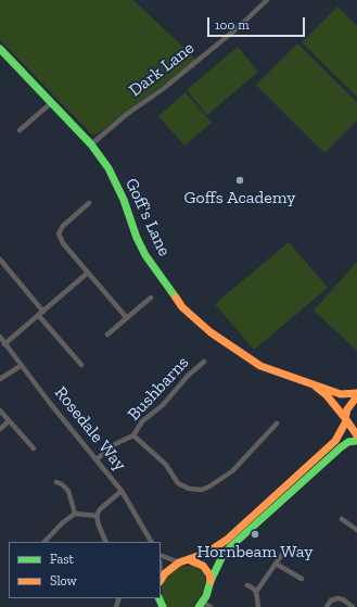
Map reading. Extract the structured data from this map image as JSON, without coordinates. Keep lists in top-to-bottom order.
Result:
{
  "streets": {
    "main road": ["Goff's Lane"],
    "street": ["Dark Lane", "Bushbarns", "Rosedale Way"]
  },
  "crossings": [
    ["Dark Lane", "Goff's Lane"],
    ["Bushbarns", "Rosedale Way"]
  ],
  "places": ["Goffs Academy", "Hornbeam Way"],
  "legend": ["Fast", "Slow"],
  "scale_bar": "100 m"
}
